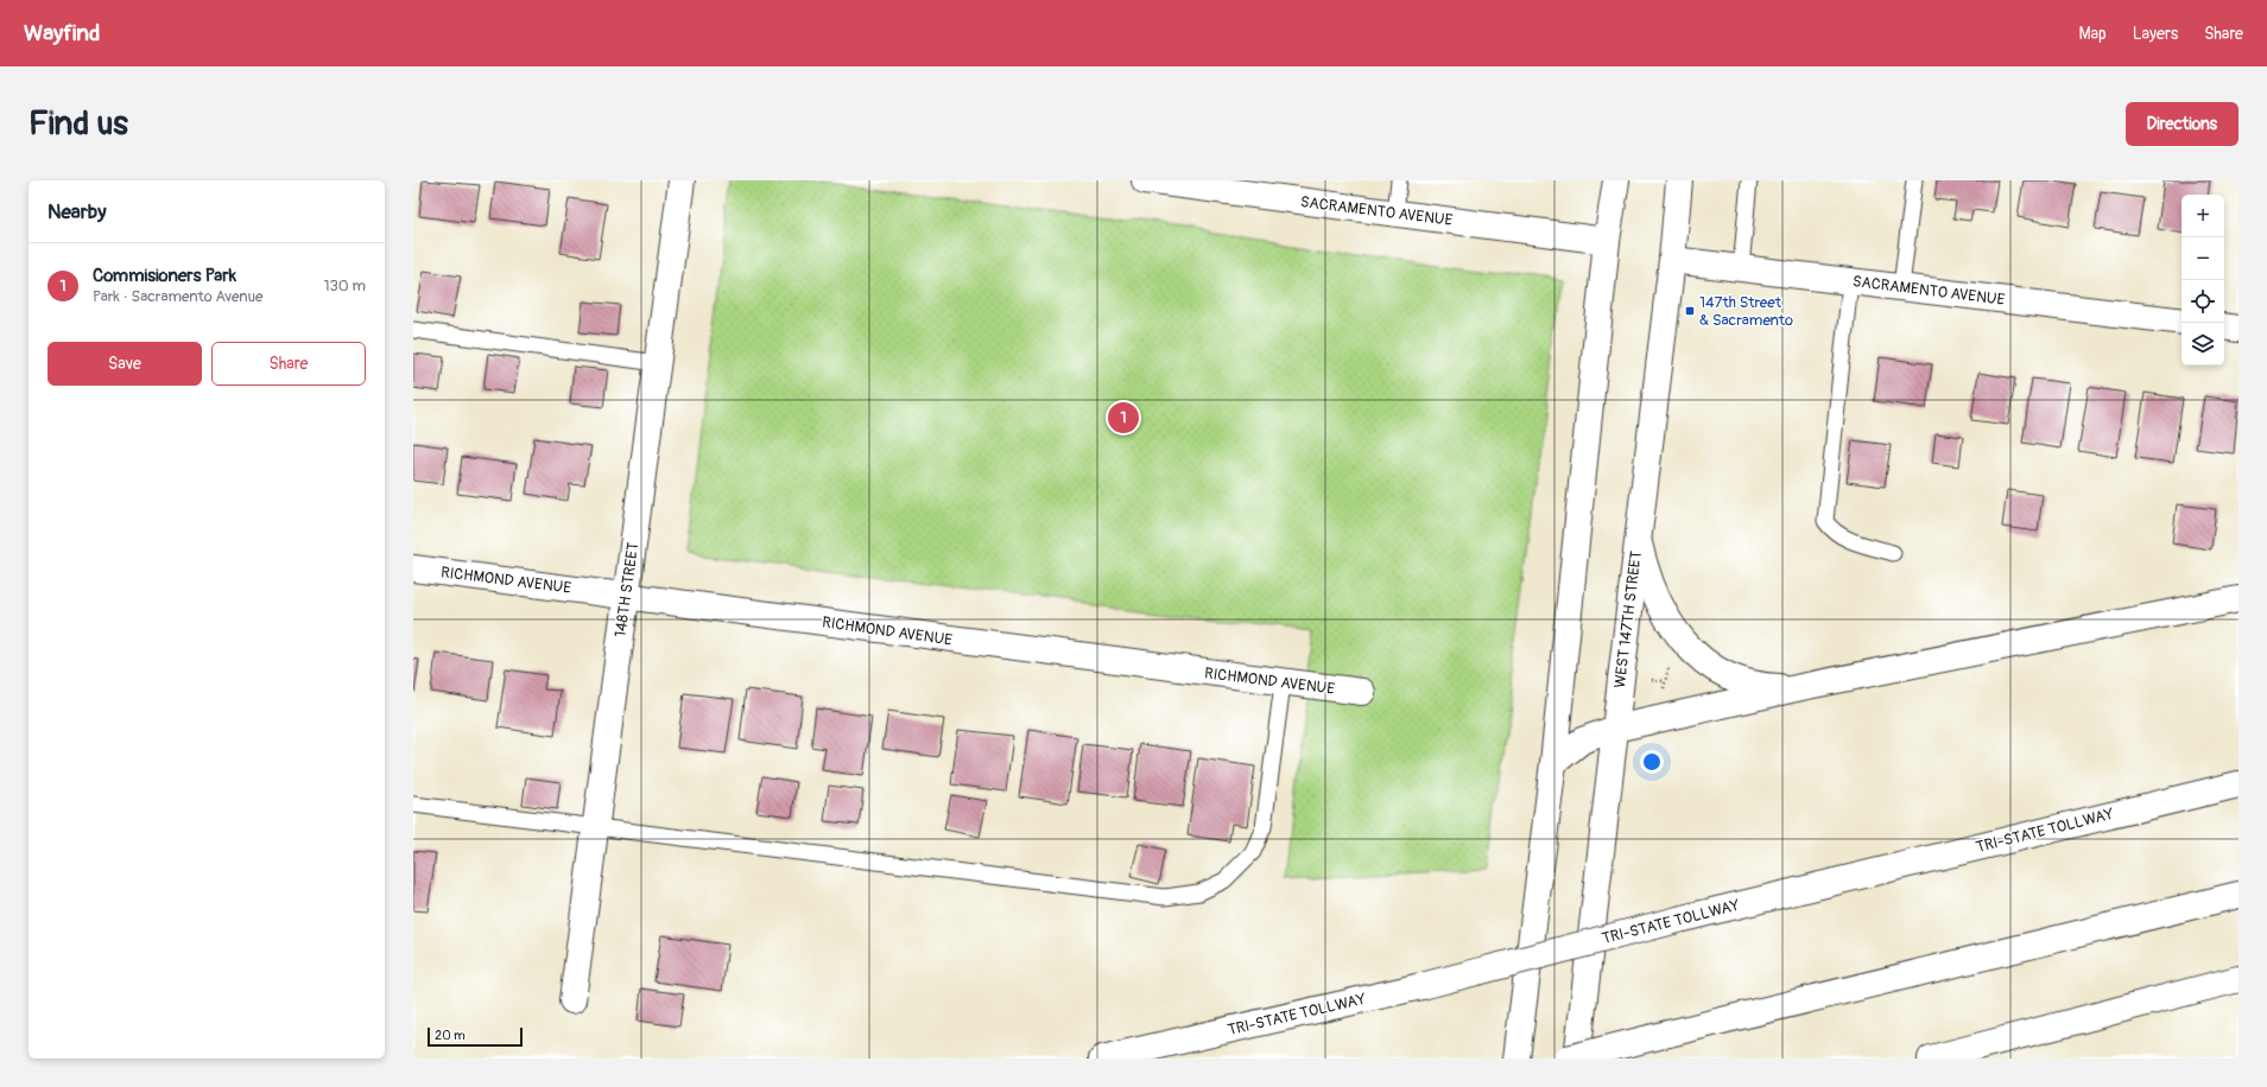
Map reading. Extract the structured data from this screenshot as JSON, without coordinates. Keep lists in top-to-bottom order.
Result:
{
  "streets": {
    "main road": [
      "SACRAMENTO AVENUE",
      "RICHMOND AVENUE",
      "148TH STREET",
      "WEST 147TH STREET",
      "TRI-STATE TOLLWAY"
    ]
  },
  "crossings": [
    ["SACRAMENTO AVENUE", "WEST 147TH STREET"],
    ["RICHMOND AVENUE", "148TH STREET"]
  ],
  "places": {
    "transit": ["147th Street & Sacramento"]
  },
  "scale_bar": "20 m",
  "page": {
    "header": "Wayfind",
    "nav": ["Map", "Layers", "Share"],
    "buttons": [
      "Directions",
      ["Save", "Share"]
    ],
    "title": "Find us",
    "heading": "Nearby",
    "map_buttons": ["+", "−"],
    "list": [
      {
        "mark": "1",
        "name": "Commisioners Park",
        "note": "Park · Sacramento Avenue",
        "value": "130 m"
      }
    ],
    "pins": "1",
    "scale": "20 m"
  }
}
